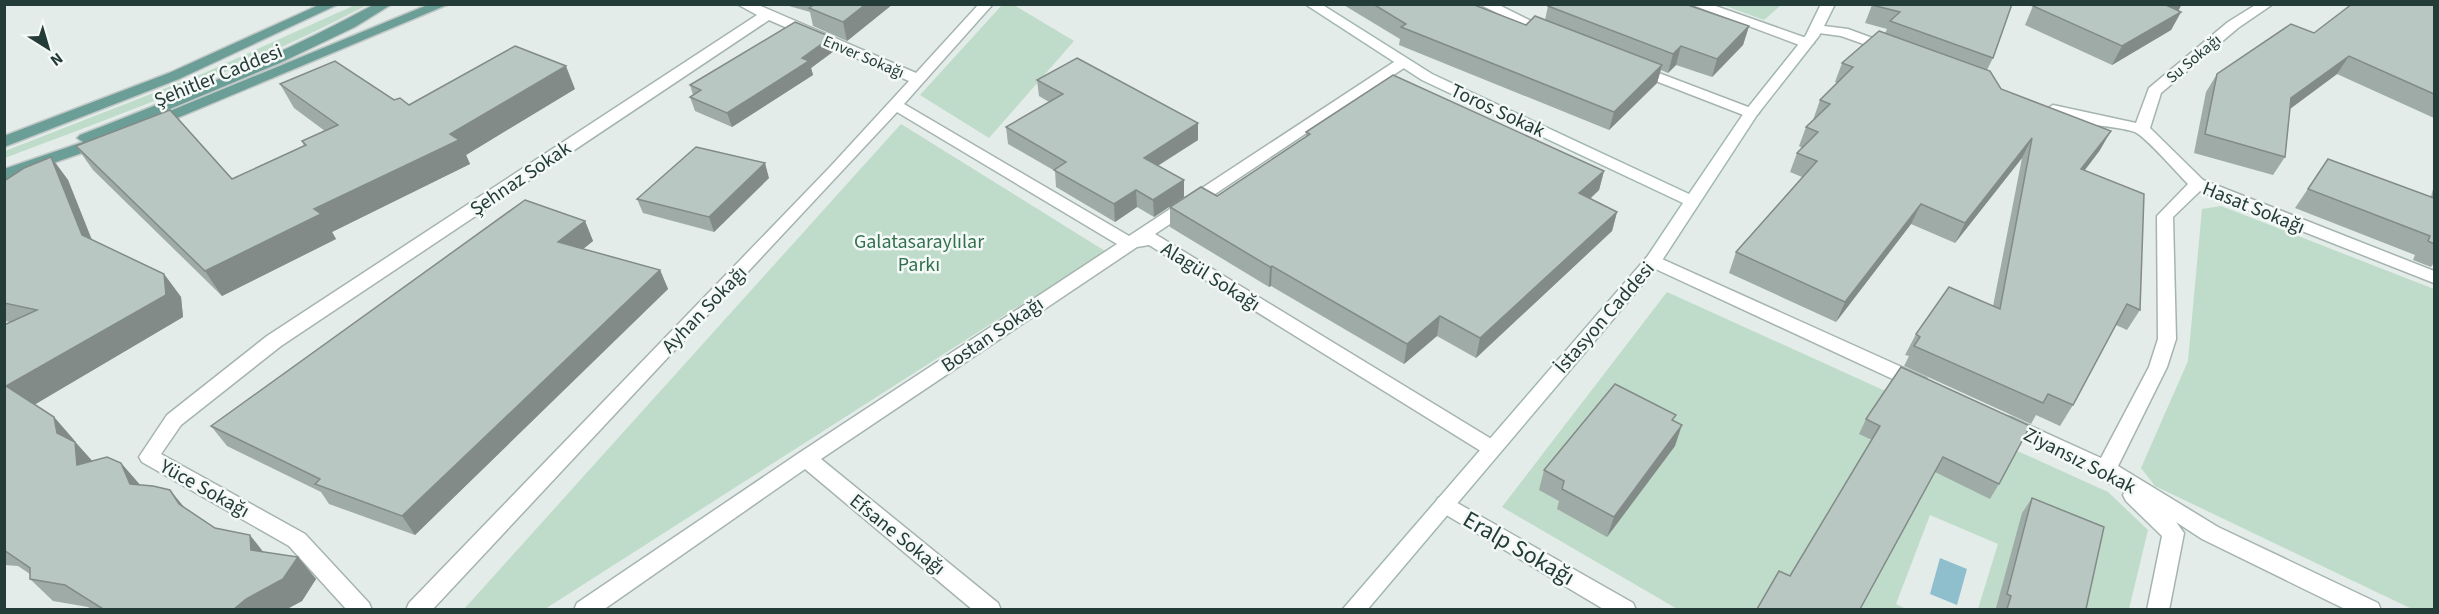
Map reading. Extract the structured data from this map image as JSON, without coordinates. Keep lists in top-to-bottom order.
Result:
{
  "streets": {
    "main road": ["Şehitler Caddesi"],
    "street": [
      "Enver Sokağı",
      "Su Sokağı",
      "Toros Sokak",
      "Şehnaz Sokak",
      "Hasat Sokağı",
      "Alagül Sokağı",
      "Ayhan Sokağı",
      "İstasyon Caddesi",
      "Bostan Sokağı",
      "Ziyansız Sokak",
      "Yüce Sokağı",
      "Efsane Sokağı",
      "Eralp Sokağı"
    ]
  },
  "crossings": [
    ["Enver Sokağı", "Şehnaz Sokak"],
    ["Enver Sokağı", "Ayhan Sokağı"],
    ["Su Sokağı", "Hasat Sokağı"],
    ["Toros Sokak", "İstasyon Caddesi"],
    ["Toros Sokak", "Bostan Sokağı"],
    ["Şehnaz Sokak", "Yüce Sokağı"],
    ["Alagül Sokağı", "İstasyon Caddesi"],
    ["Alagül Sokağı", "Bostan Sokağı"],
    ["İstasyon Caddesi", "Eralp Sokağı"],
    ["Bostan Sokağı", "Efsane Sokağı"]
  ],
  "parks": ["Galatasaraylılar Parkı"],
  "north": "bottom right"
}
